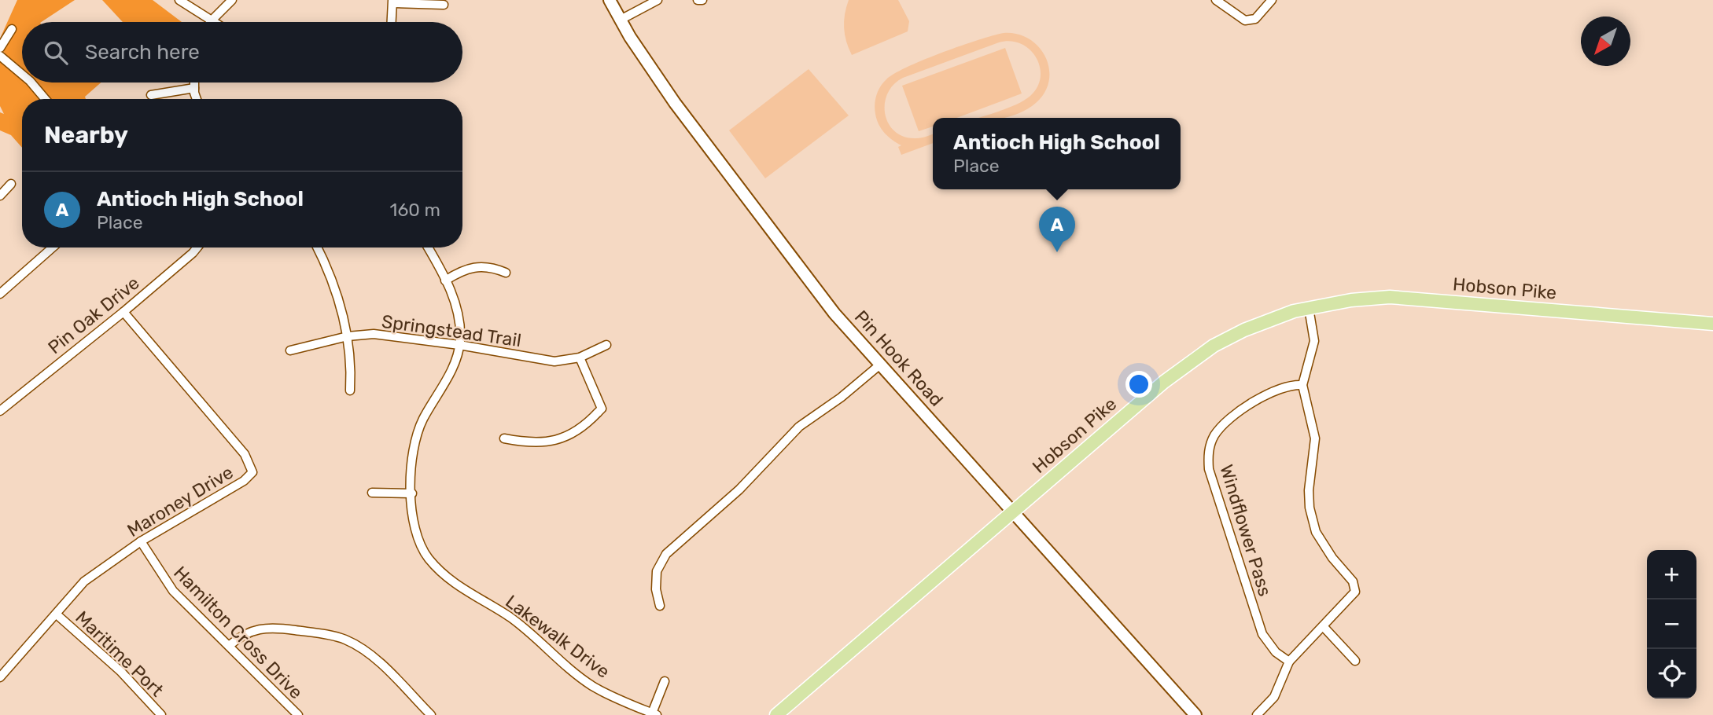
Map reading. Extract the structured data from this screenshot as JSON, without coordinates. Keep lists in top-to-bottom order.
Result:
{
  "streets": {
    "main road": ["Hobson Pike"],
    "street": [
      "Pin Oak Drive",
      "Springstead Trail",
      "Pin Hook Road",
      "Maroney Drive",
      "Windflower Pass",
      "Hamilton Cross Drive",
      "Lakewalk Drive",
      "Maritime Port"
    ]
  },
  "crossings": [
    ["Hobson Pike", "Pin Hook Road"],
    ["Pin Oak Drive", "Maroney Drive"],
    ["Springstead Trail", "Lakewalk Drive"],
    ["Maroney Drive", "Hamilton Cross Drive"],
    ["Maroney Drive", "Maritime Port"]
  ],
  "north": "bottom left",
  "page": {
    "search": "Search here",
    "heading": "Nearby",
    "popup": ["Antioch High School", "Place"],
    "list": [
      {
        "mark": "A",
        "name": "Antioch High School",
        "note": "Place",
        "value": "160 m"
      }
    ],
    "pins": "A",
    "map_buttons": ["+", "−"]
  }
}
